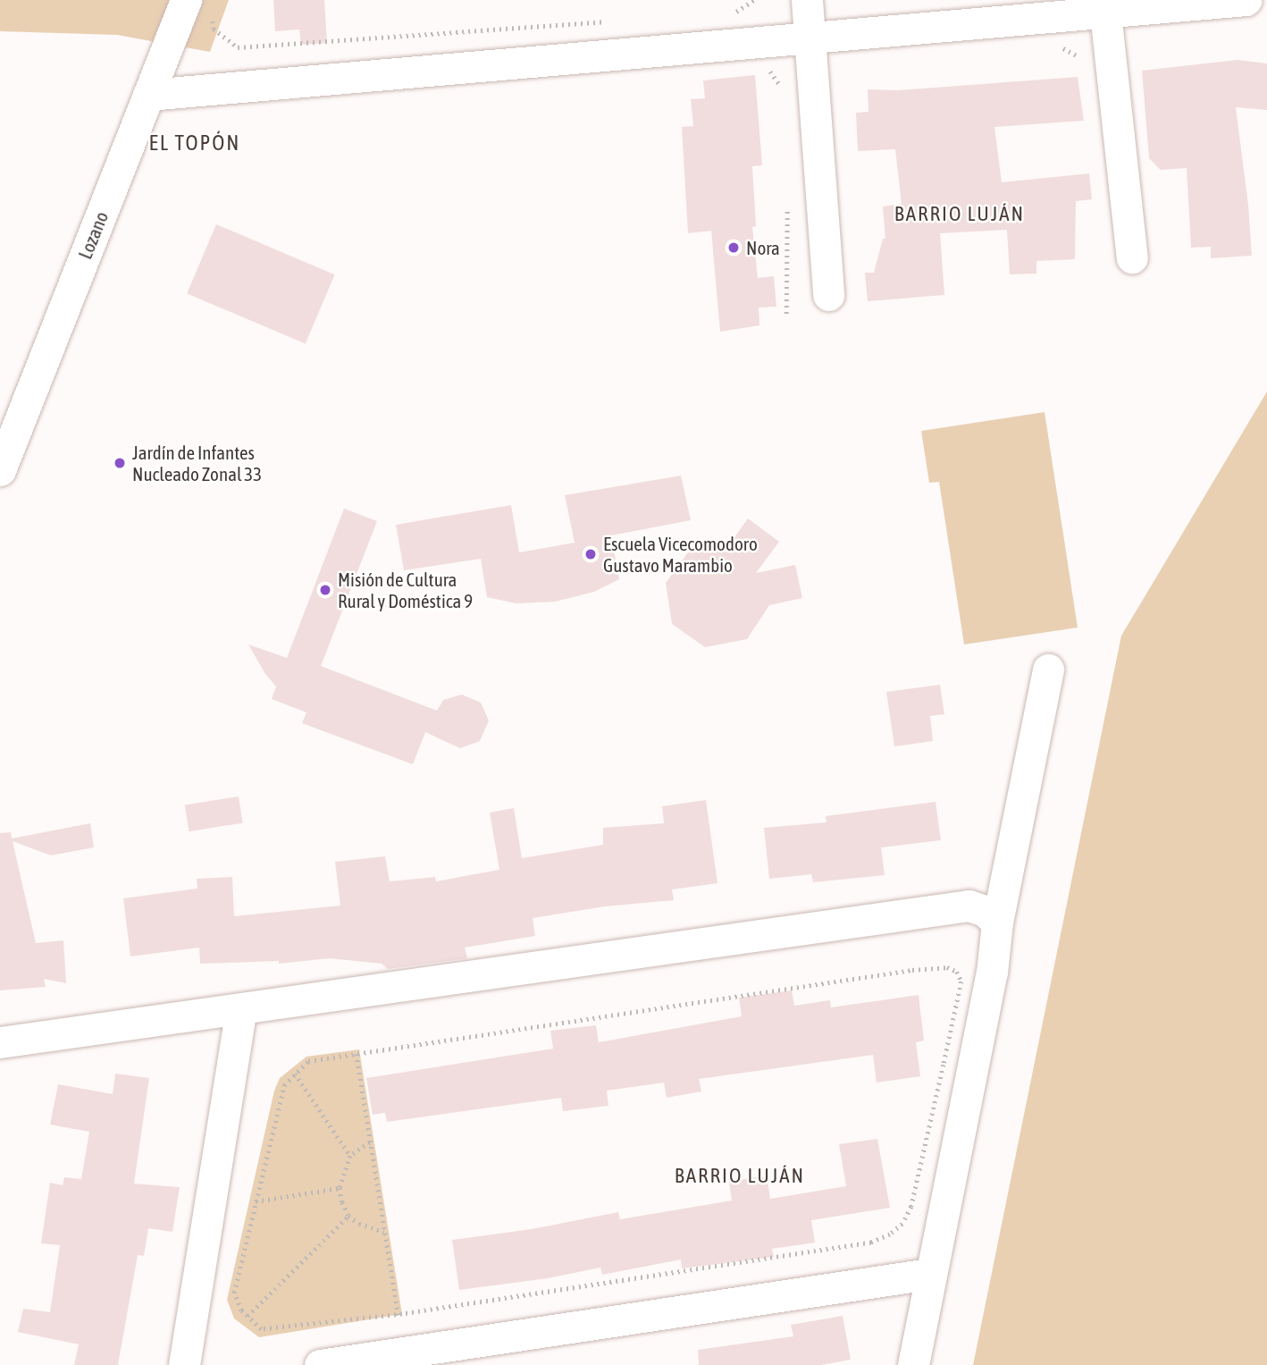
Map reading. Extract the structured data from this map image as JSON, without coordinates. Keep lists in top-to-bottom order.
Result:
{
  "streets": {
    "street": ["Lozano"]
  },
  "districts": ["EL TOPÓN", "BARRIO LUJÁN", "BARRIO LUJÁN"],
  "places": [
    "Nora",
    "Jardín de Infantes Nucleado Zonal 33",
    "Escuela Vicecomodoro Gustavo Marambio",
    "Misión de Cultura Rural y Doméstica 9"
  ]
}
